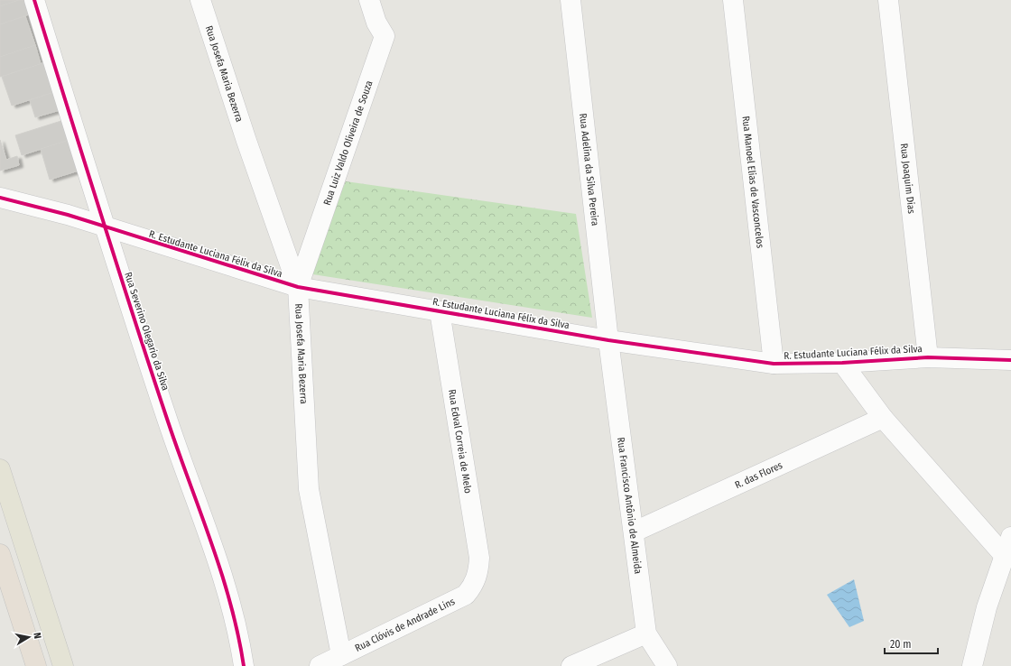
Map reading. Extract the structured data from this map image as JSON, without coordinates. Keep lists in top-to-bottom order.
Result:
{
  "streets": {
    "street": [
      "Rua Josefa Maria Bezerra",
      "Rua Luiz Valdo Oliveira de Souza",
      "Rua Adelina da Silva Pereira",
      "Rua Joaquim Dias",
      "Rua Manoel Elias de Vasconcelos",
      "R. Estudante Luciana Félix da Silva",
      "Rua Severino Olegario da Silva",
      "Rua Edval Correia de Melo",
      "R. das Flores",
      "Rua Francisco Antônio de Almeida",
      "Rua Clóvis de Andrade Lins"
    ]
  },
  "crossings": [
    ["Rua Josefa Maria Bezerra", "Rua Luiz Valdo Oliveira de Souza"],
    ["Rua Josefa Maria Bezerra", "R. Estudante Luciana Félix da Silva"],
    ["Rua Josefa Maria Bezerra", "Rua Clóvis de Andrade Lins"],
    ["Rua Luiz Valdo Oliveira de Souza", "R. Estudante Luciana Félix da Silva"],
    ["Rua Adelina da Silva Pereira", "R. Estudante Luciana Félix da Silva"],
    ["Rua Adelina da Silva Pereira", "Rua Francisco Antônio de Almeida"],
    ["Rua Joaquim Dias", "R. Estudante Luciana Félix da Silva"],
    ["Rua Manoel Elias de Vasconcelos", "R. Estudante Luciana Félix da Silva"],
    ["R. Estudante Luciana Félix da Silva", "Rua Severino Olegario da Silva"],
    ["R. Estudante Luciana Félix da Silva", "Rua Edval Correia de Melo"],
    ["R. Estudante Luciana Félix da Silva", "Rua Francisco Antônio de Almeida"],
    ["Rua Edval Correia de Melo", "Rua Clóvis de Andrade Lins"],
    ["R. das Flores", "Rua Francisco Antônio de Almeida"]
  ],
  "scale_bar": "20 m",
  "north": "right"
}
